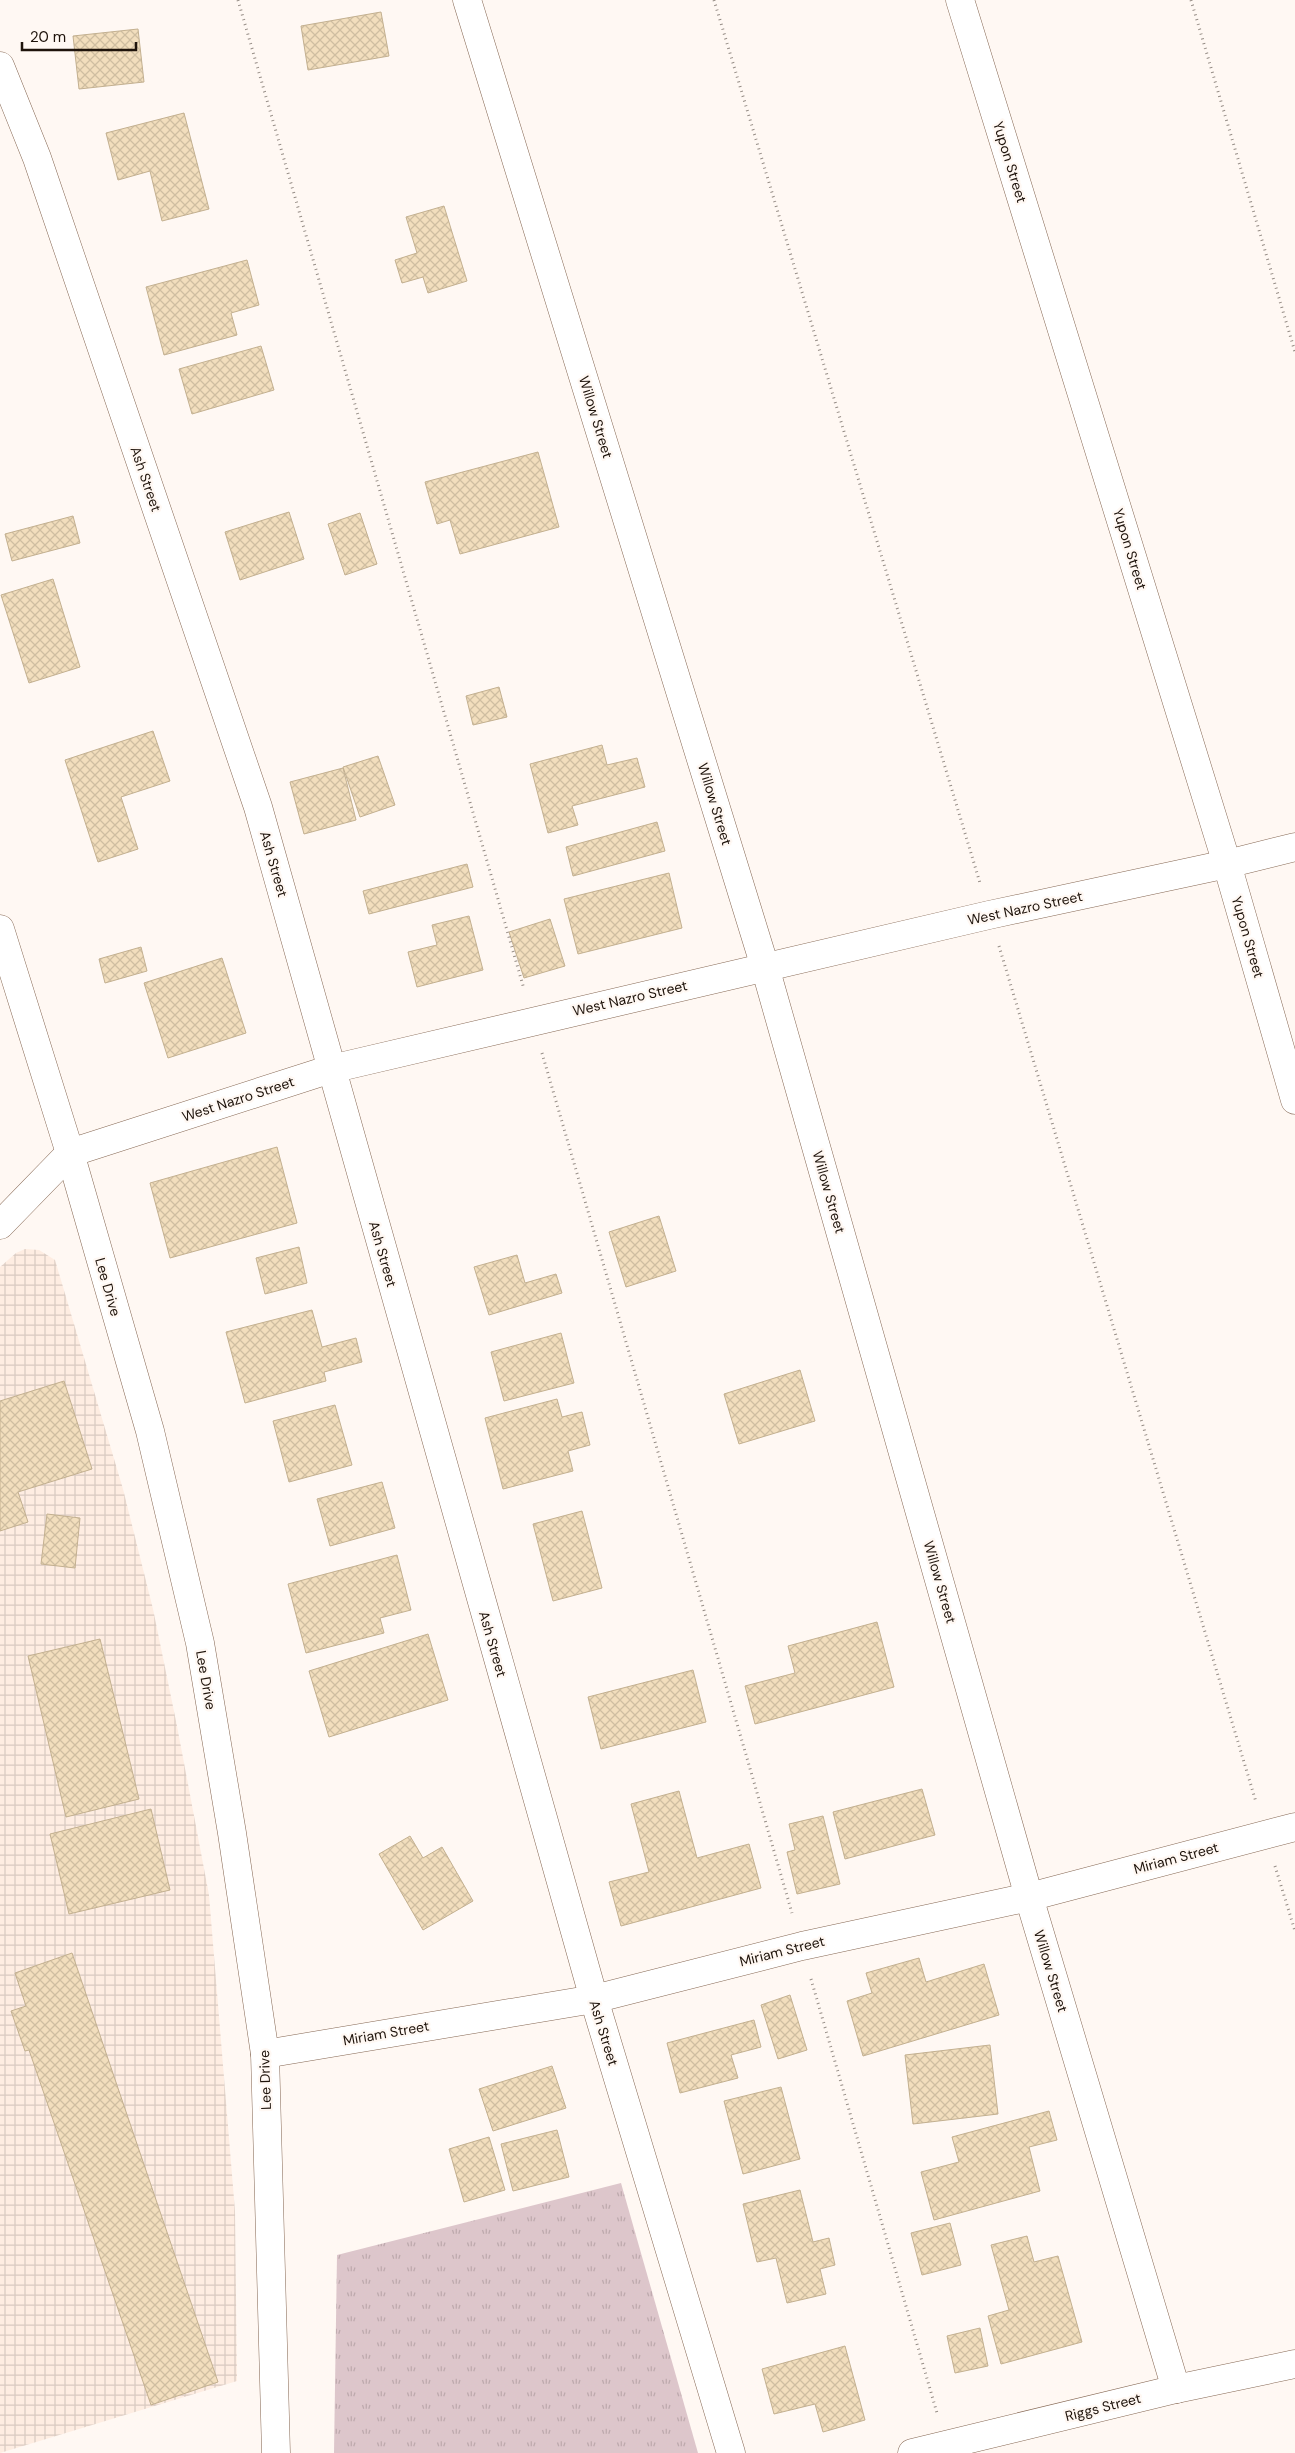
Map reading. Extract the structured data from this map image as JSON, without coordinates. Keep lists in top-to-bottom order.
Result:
{
  "streets": {
    "street": [
      "Yupon Street",
      "Willow Street",
      "Ash Street",
      "West Nazro Street",
      "Lee Drive",
      "Miriam Street",
      "Riggs Street"
    ]
  },
  "crossings": [
    ["Yupon Street", "West Nazro Street"],
    ["Willow Street", "West Nazro Street"],
    ["Willow Street", "Miriam Street"],
    ["Willow Street", "Riggs Street"],
    ["Ash Street", "West Nazro Street"],
    ["Ash Street", "Miriam Street"],
    ["West Nazro Street", "Lee Drive"],
    ["Lee Drive", "Miriam Street"]
  ],
  "scale_bar": "20 m"
}
